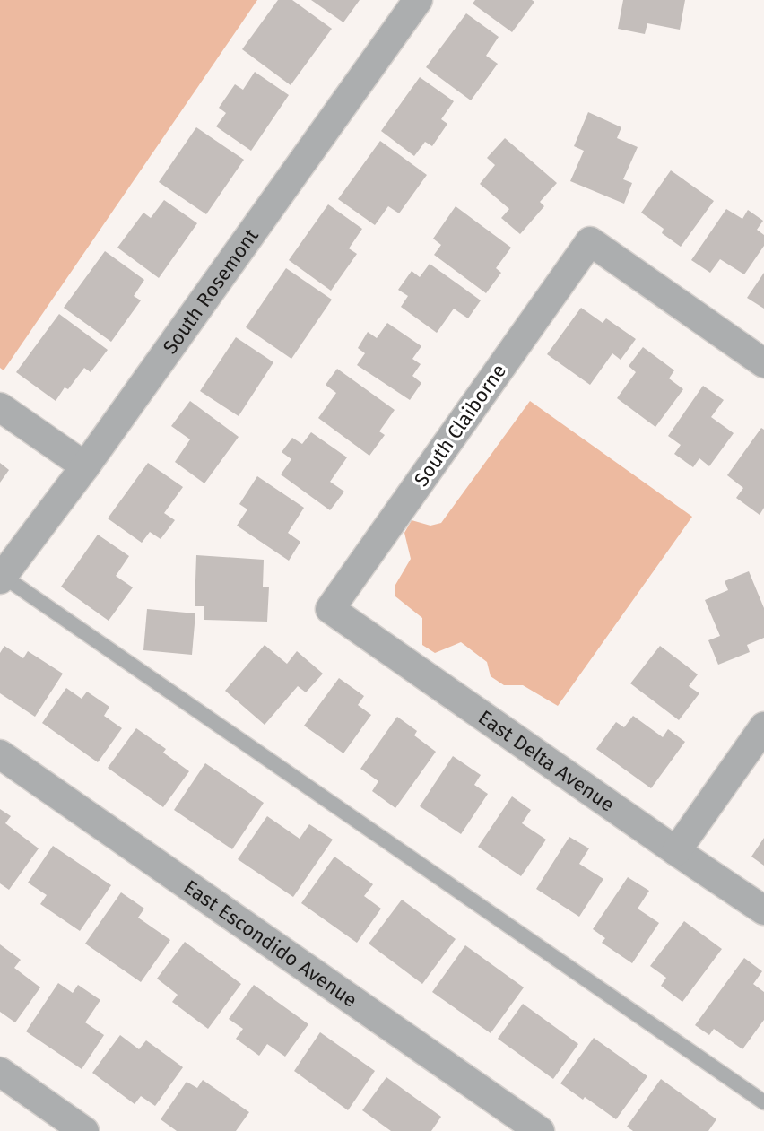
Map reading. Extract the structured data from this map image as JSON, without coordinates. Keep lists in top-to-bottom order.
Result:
{
  "streets": {
    "street": [
      "South Rosemont",
      "South Claiborne",
      "East Delta Avenue",
      "East Escondido Avenue"
    ]
  },
  "crossings": [
    ["South Claiborne", "East Delta Avenue"]
  ]
}
